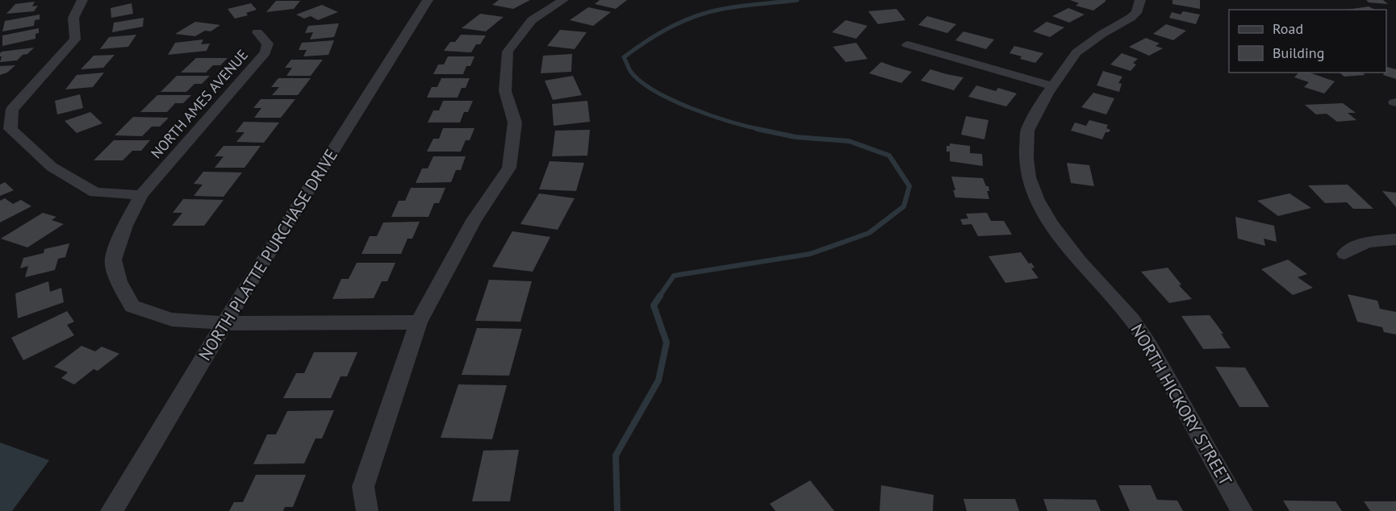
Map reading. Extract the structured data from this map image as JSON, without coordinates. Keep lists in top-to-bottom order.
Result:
{
  "streets": {
    "street": ["NORTH AMES AVENUE", "NORTH PLATTE PURCHASE DRIVE", "NORTH HICKORY STREET"]
  },
  "legend": ["Road", "Building"]
}
